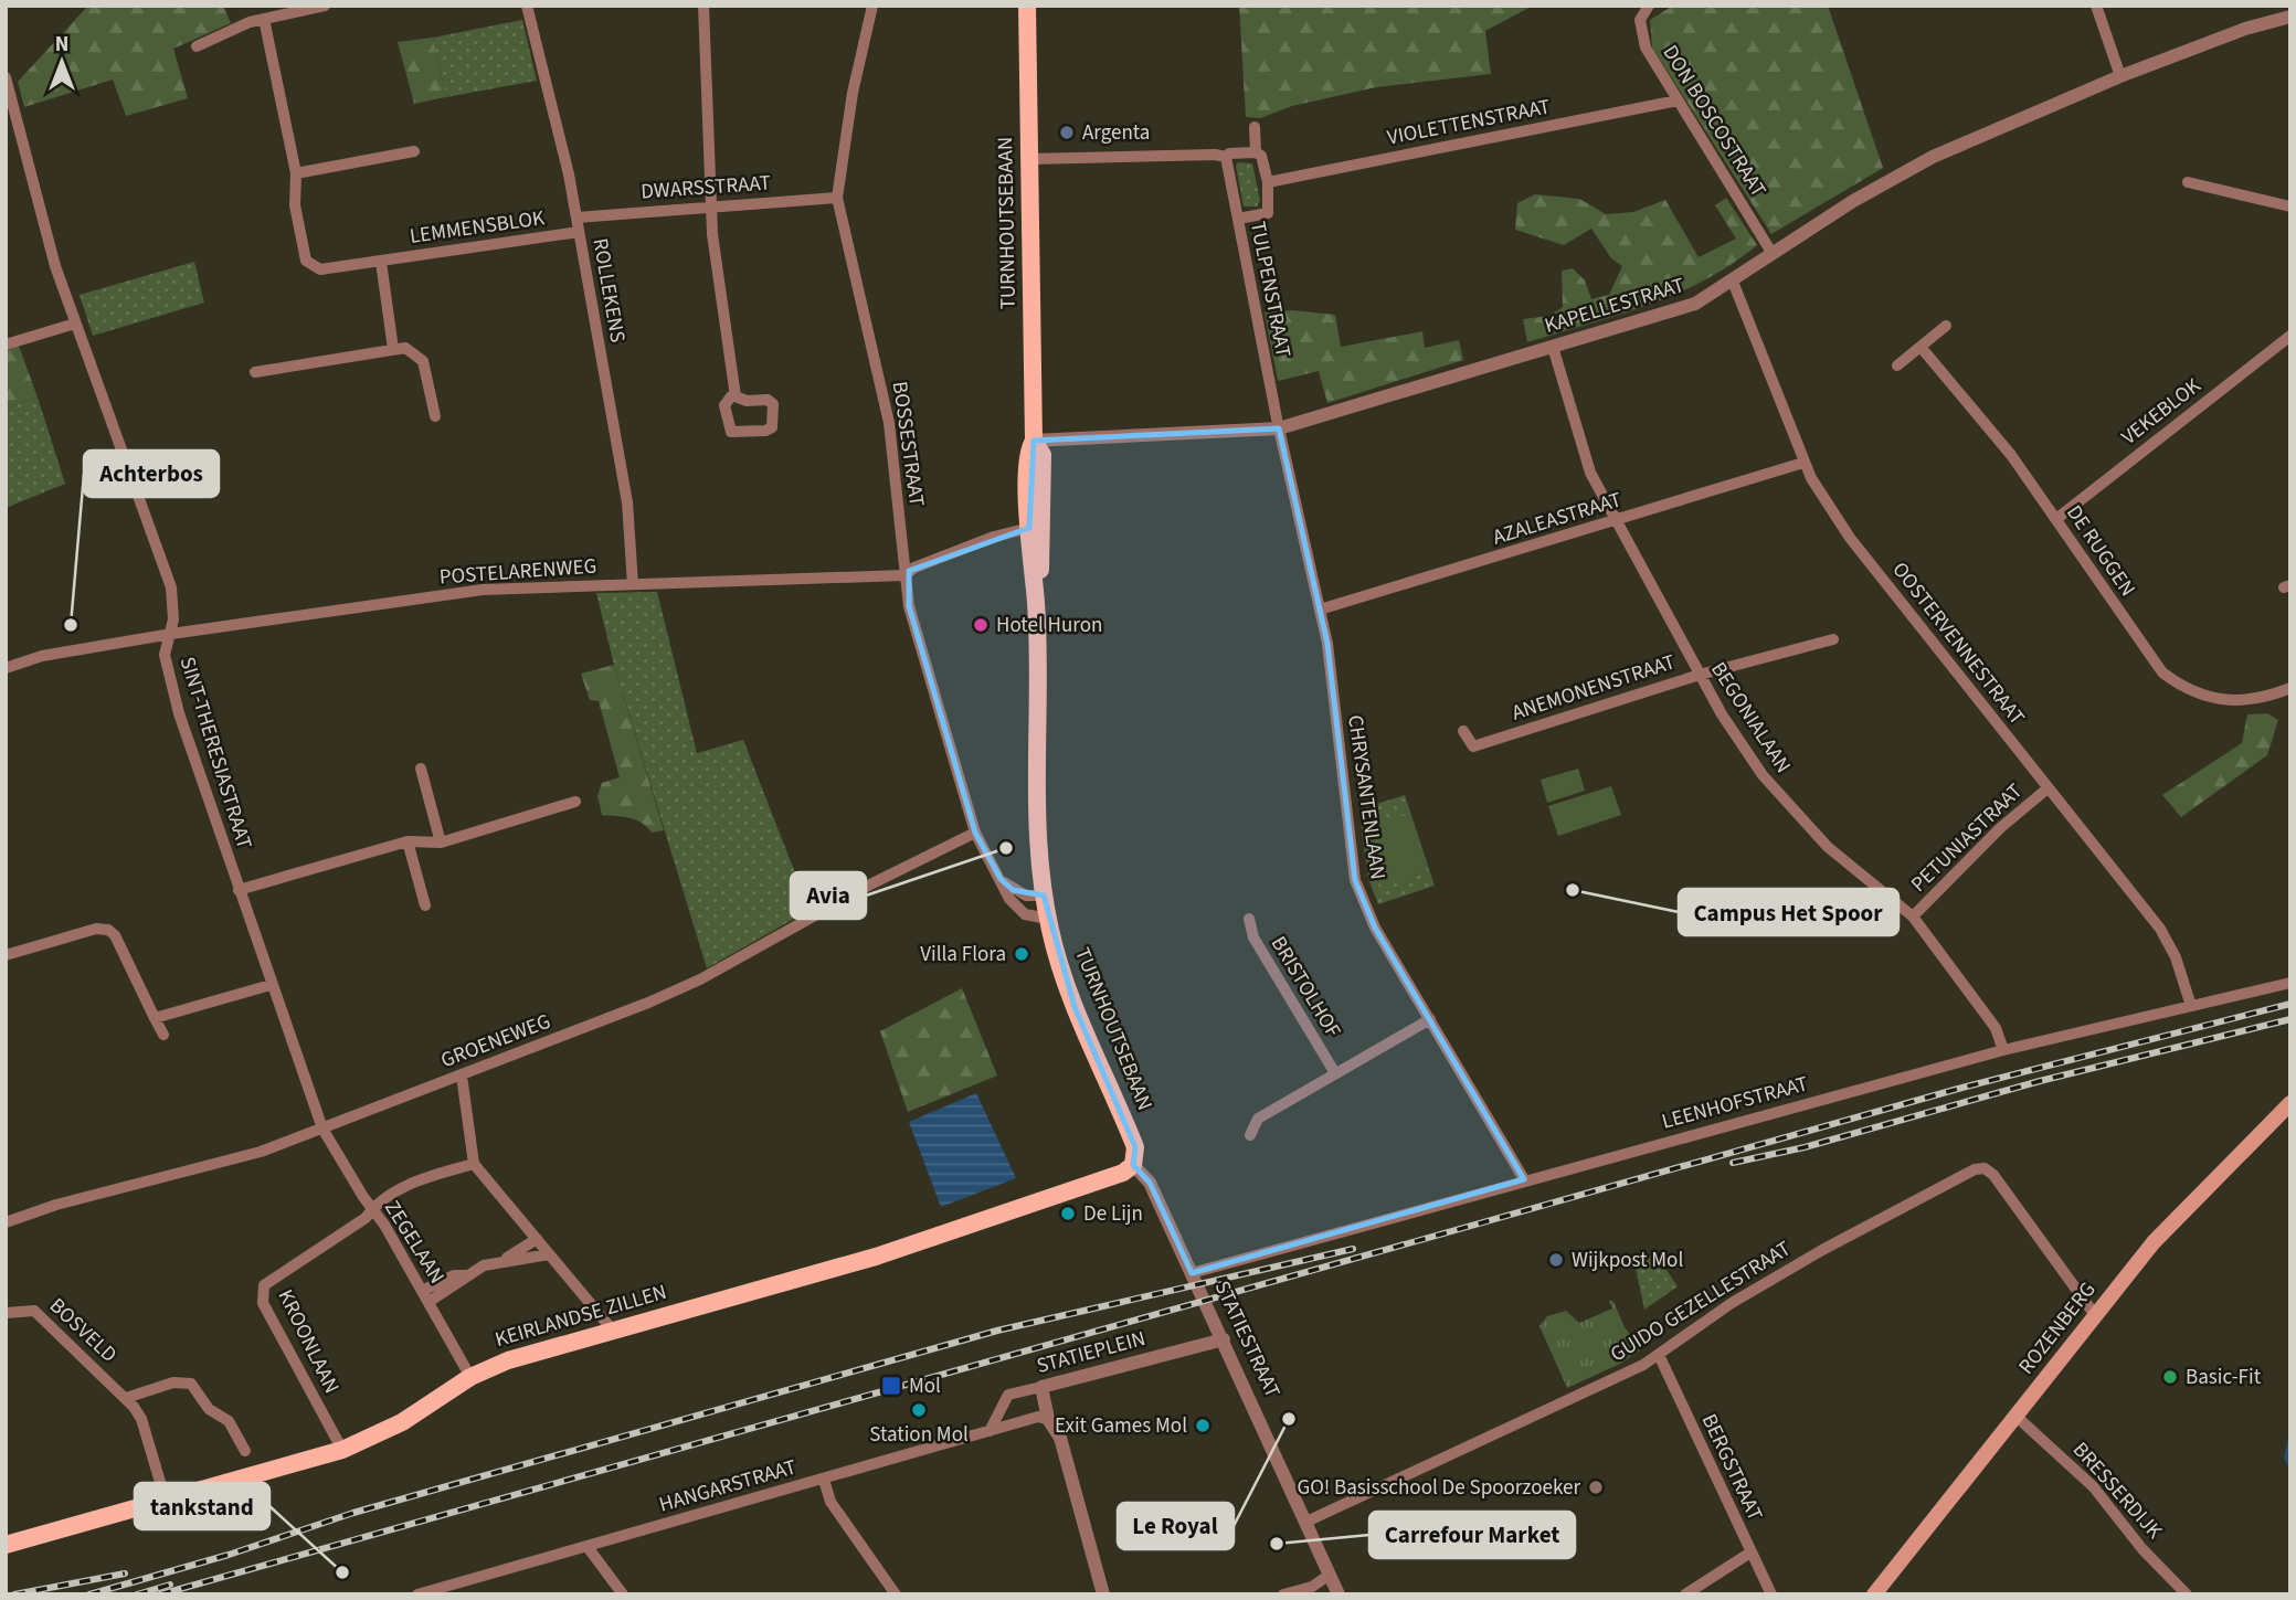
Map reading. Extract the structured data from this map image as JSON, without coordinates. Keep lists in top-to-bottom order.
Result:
{
  "streets": {
    "main road": ["TURNHOUTSEBAAN", "KEIRLANDSE ZILLEN", "ROZENBERG"],
    "street": [
      "DON BOSCOSTRAAT",
      "VIOLETTENSTRAAT",
      "DWARSSTRAAT",
      "LEMMENSBLOK",
      "TULPENSTRAAT",
      "ROLLEKENS",
      "KAPELLESTRAAT",
      "VEKEBLOK",
      "BOSSESTRAAT",
      "AZALEASTRAAT",
      "DE RUGGEN",
      "POSTELARENWEG",
      "OOSTERVENNESTRAAT",
      "ANEMONENSTRAAT",
      "BEGONIALAAN",
      "SINT-THERESIASTRAAT",
      "CHRYSANTENLAAN",
      "PETUNIASTRAAT",
      "BRISTOLHOF",
      "GROENEWEG",
      "LEENHOFSTRAAT",
      "ZEGELAAN",
      "GUIDO GEZELLESTRAAT",
      "BOSVELD",
      "STATIESTRAAT",
      "KROONLAAN",
      "STATIEPLEIN",
      "BERGSTRAAT",
      "HANGARSTRAAT",
      "BRESSERDIJK"
    ]
  },
  "crossings": [
    ["DON BOSCOSTRAAT", "VIOLETTENSTRAAT"],
    ["DON BOSCOSTRAAT", "KAPELLESTRAAT"],
    ["DWARSSTRAAT", "ROLLEKENS"],
    ["DWARSSTRAAT", "BOSSESTRAAT"],
    ["TURNHOUTSEBAAN", "KAPELLESTRAAT"],
    ["TURNHOUTSEBAAN", "BOSSESTRAAT"],
    ["TURNHOUTSEBAAN", "POSTELARENWEG"],
    ["TURNHOUTSEBAAN", "LEENHOFSTRAAT"],
    ["TURNHOUTSEBAAN", "KEIRLANDSE ZILLEN"],
    ["TURNHOUTSEBAAN", "STATIESTRAAT"],
    ["LEMMENSBLOK", "ROLLEKENS"],
    ["TULPENSTRAAT", "KAPELLESTRAAT"],
    ["TULPENSTRAAT", "CHRYSANTENLAAN"],
    ["ROLLEKENS", "POSTELARENWEG"],
    ["KAPELLESTRAAT", "OOSTERVENNESTRAAT"],
    ["KAPELLESTRAAT", "BEGONIALAAN"],
    ["KAPELLESTRAAT", "CHRYSANTENLAAN"],
    ["VEKEBLOK", "DE RUGGEN"],
    ["BOSSESTRAAT", "POSTELARENWEG"],
    ["BOSSESTRAAT", "GROENEWEG"],
    ["AZALEASTRAAT", "OOSTERVENNESTRAAT"],
    ["AZALEASTRAAT", "BEGONIALAAN"],
    ["AZALEASTRAAT", "CHRYSANTENLAAN"],
    ["POSTELARENWEG", "SINT-THERESIASTRAAT"],
    ["OOSTERVENNESTRAAT", "PETUNIASTRAAT"],
    ["OOSTERVENNESTRAAT", "LEENHOFSTRAAT"],
    ["ANEMONENSTRAAT", "BEGONIALAAN"],
    ["BEGONIALAAN", "PETUNIASTRAAT"],
    ["BEGONIALAAN", "LEENHOFSTRAAT"],
    ["SINT-THERESIASTRAAT", "GROENEWEG"],
    ["SINT-THERESIASTRAAT", "ZEGELAAN"],
    ["CHRYSANTENLAAN", "LEENHOFSTRAAT"],
    ["GROENEWEG", "ZEGELAAN"],
    ["LEENHOFSTRAAT", "STATIESTRAAT"],
    ["ZEGELAAN", "KEIRLANDSE ZILLEN"],
    ["ZEGELAAN", "KROONLAAN"],
    ["GUIDO GEZELLESTRAAT", "ROZENBERG"],
    ["GUIDO GEZELLESTRAAT", "STATIESTRAAT"],
    ["GUIDO GEZELLESTRAAT", "BERGSTRAAT"],
    ["KEIRLANDSE ZILLEN", "BOSVELD"],
    ["KEIRLANDSE ZILLEN", "KROONLAAN"],
    ["ROZENBERG", "BRESSERDIJK"],
    ["STATIESTRAAT", "STATIEPLEIN"],
    ["STATIEPLEIN", "HANGARSTRAAT"]
  ],
  "places": {
    "other": [
      "Argenta",
      "Achterbos",
      "Hotel Huron",
      "Avia",
      "Campus Het Spoor",
      "Villa Flora",
      "De Lijn",
      "Wijkpost Mol",
      "Basic-Fit",
      "Station Mol",
      "Le Royal",
      "Exit Games Mol",
      "GO! Basisschool De Spoorzoeker",
      "Carrefour Market",
      "tankstand"
    ],
    "transit": ["Mol"]
  },
  "north": "top"
}
